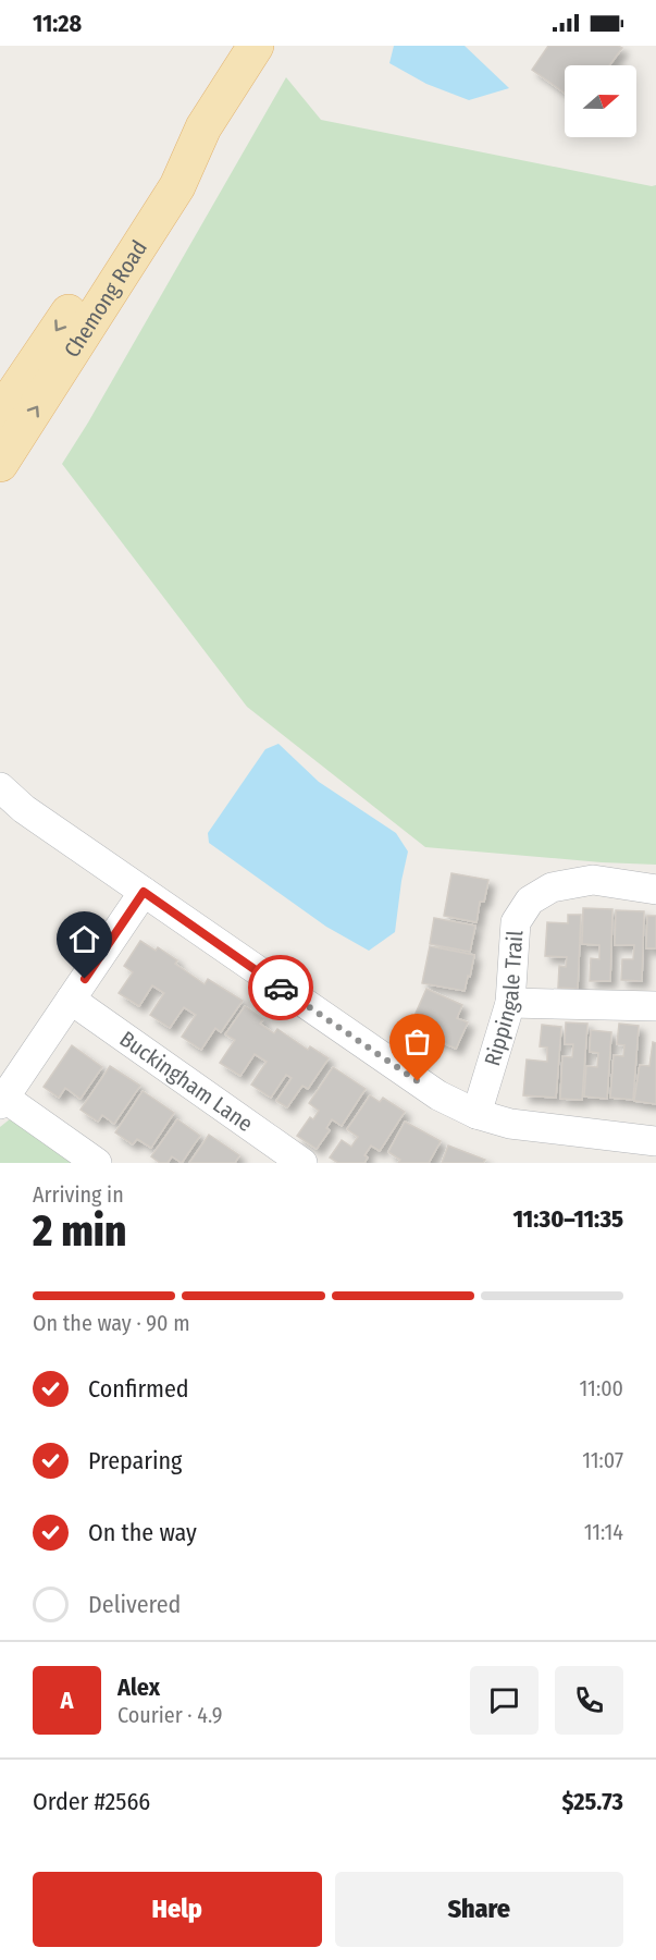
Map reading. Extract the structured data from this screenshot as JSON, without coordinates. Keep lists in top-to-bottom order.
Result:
{
  "streets": {
    "main road": ["Chemong Road"],
    "street": ["Rippingale Trail", "Buckingham Lane"]
  },
  "north": "right",
  "page": {
    "status": "11:28",
    "heading": ["2 min", "Arriving in", "11:30–11:35"],
    "panel": [
      "Alex",
      "Courier · 4.9",
      "Order #2566",
      "$25.73"
    ],
    "bar": "On the way · 90 m",
    "list": [
      ["Confirmed", "11:00"],
      ["Preparing", "11:07"],
      ["On the way", "11:14"],
      "Delivered"
    ],
    "round": "A",
    "buttons": ["Help", "Share"]
  }
}
